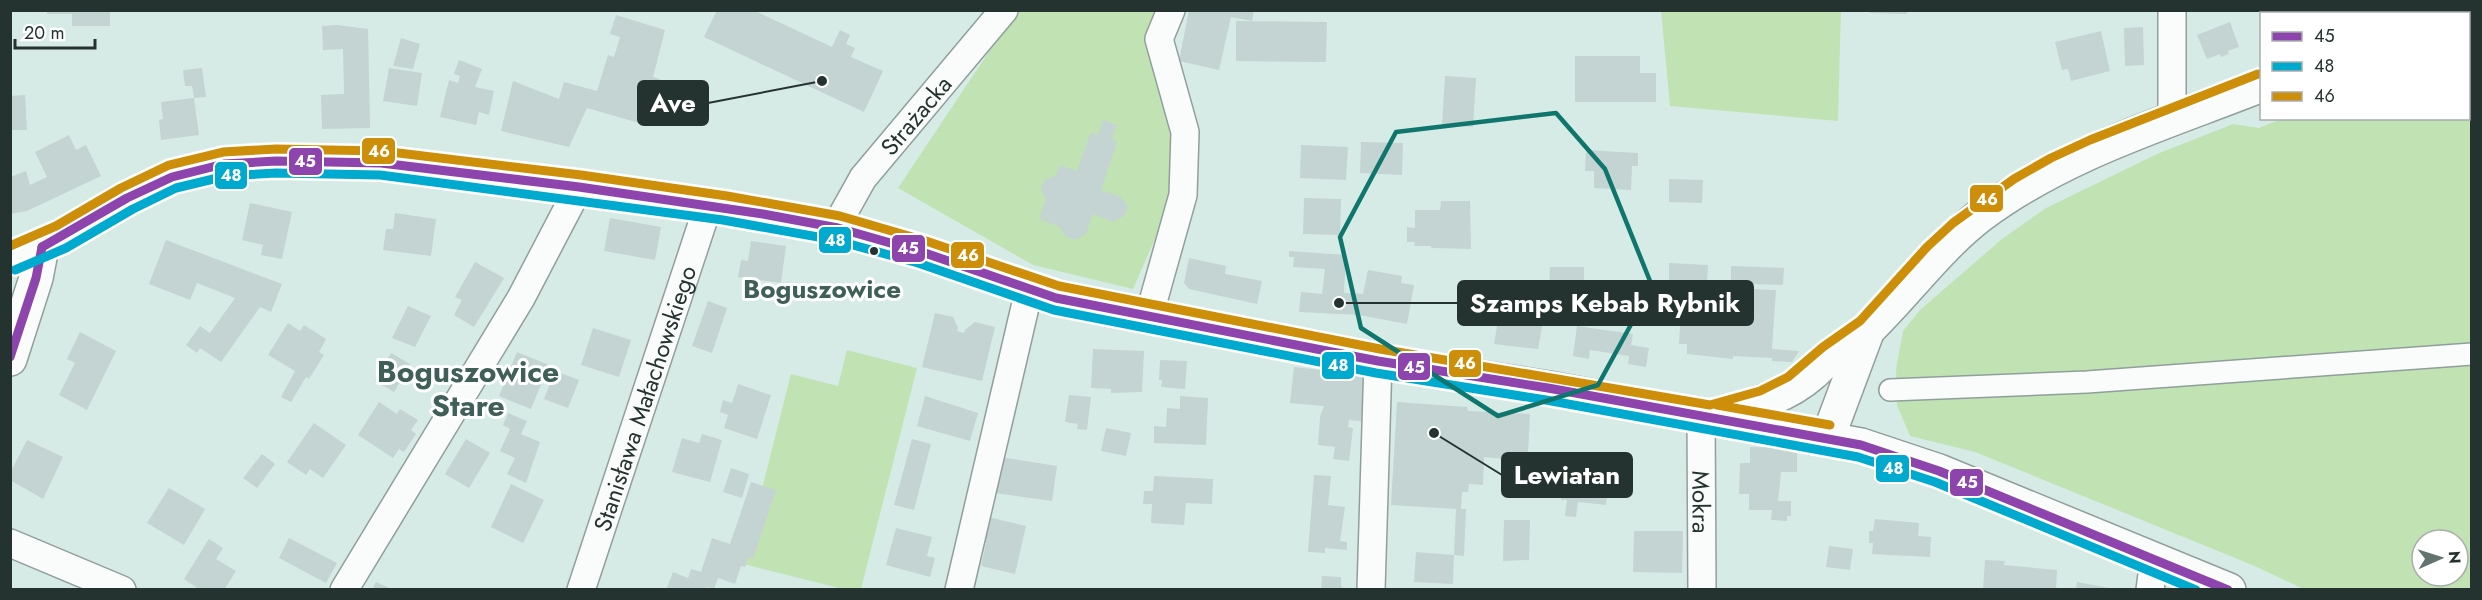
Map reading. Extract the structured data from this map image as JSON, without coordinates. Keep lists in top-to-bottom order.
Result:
{
  "streets": {
    "street": ["Strażacka", "Stanisława Małachowskiego", "Mokra"]
  },
  "districts": ["Boguszowice", "Boguszowice Stare"],
  "places": ["Ave", "Szamps Kebab Rybnik", "Lewiatan"],
  "lines": ["transit line 46", "transit line 45", "transit line 48"],
  "legend": ["45", "48", "46"],
  "scale_bar": "20 m",
  "north": "right"
}
